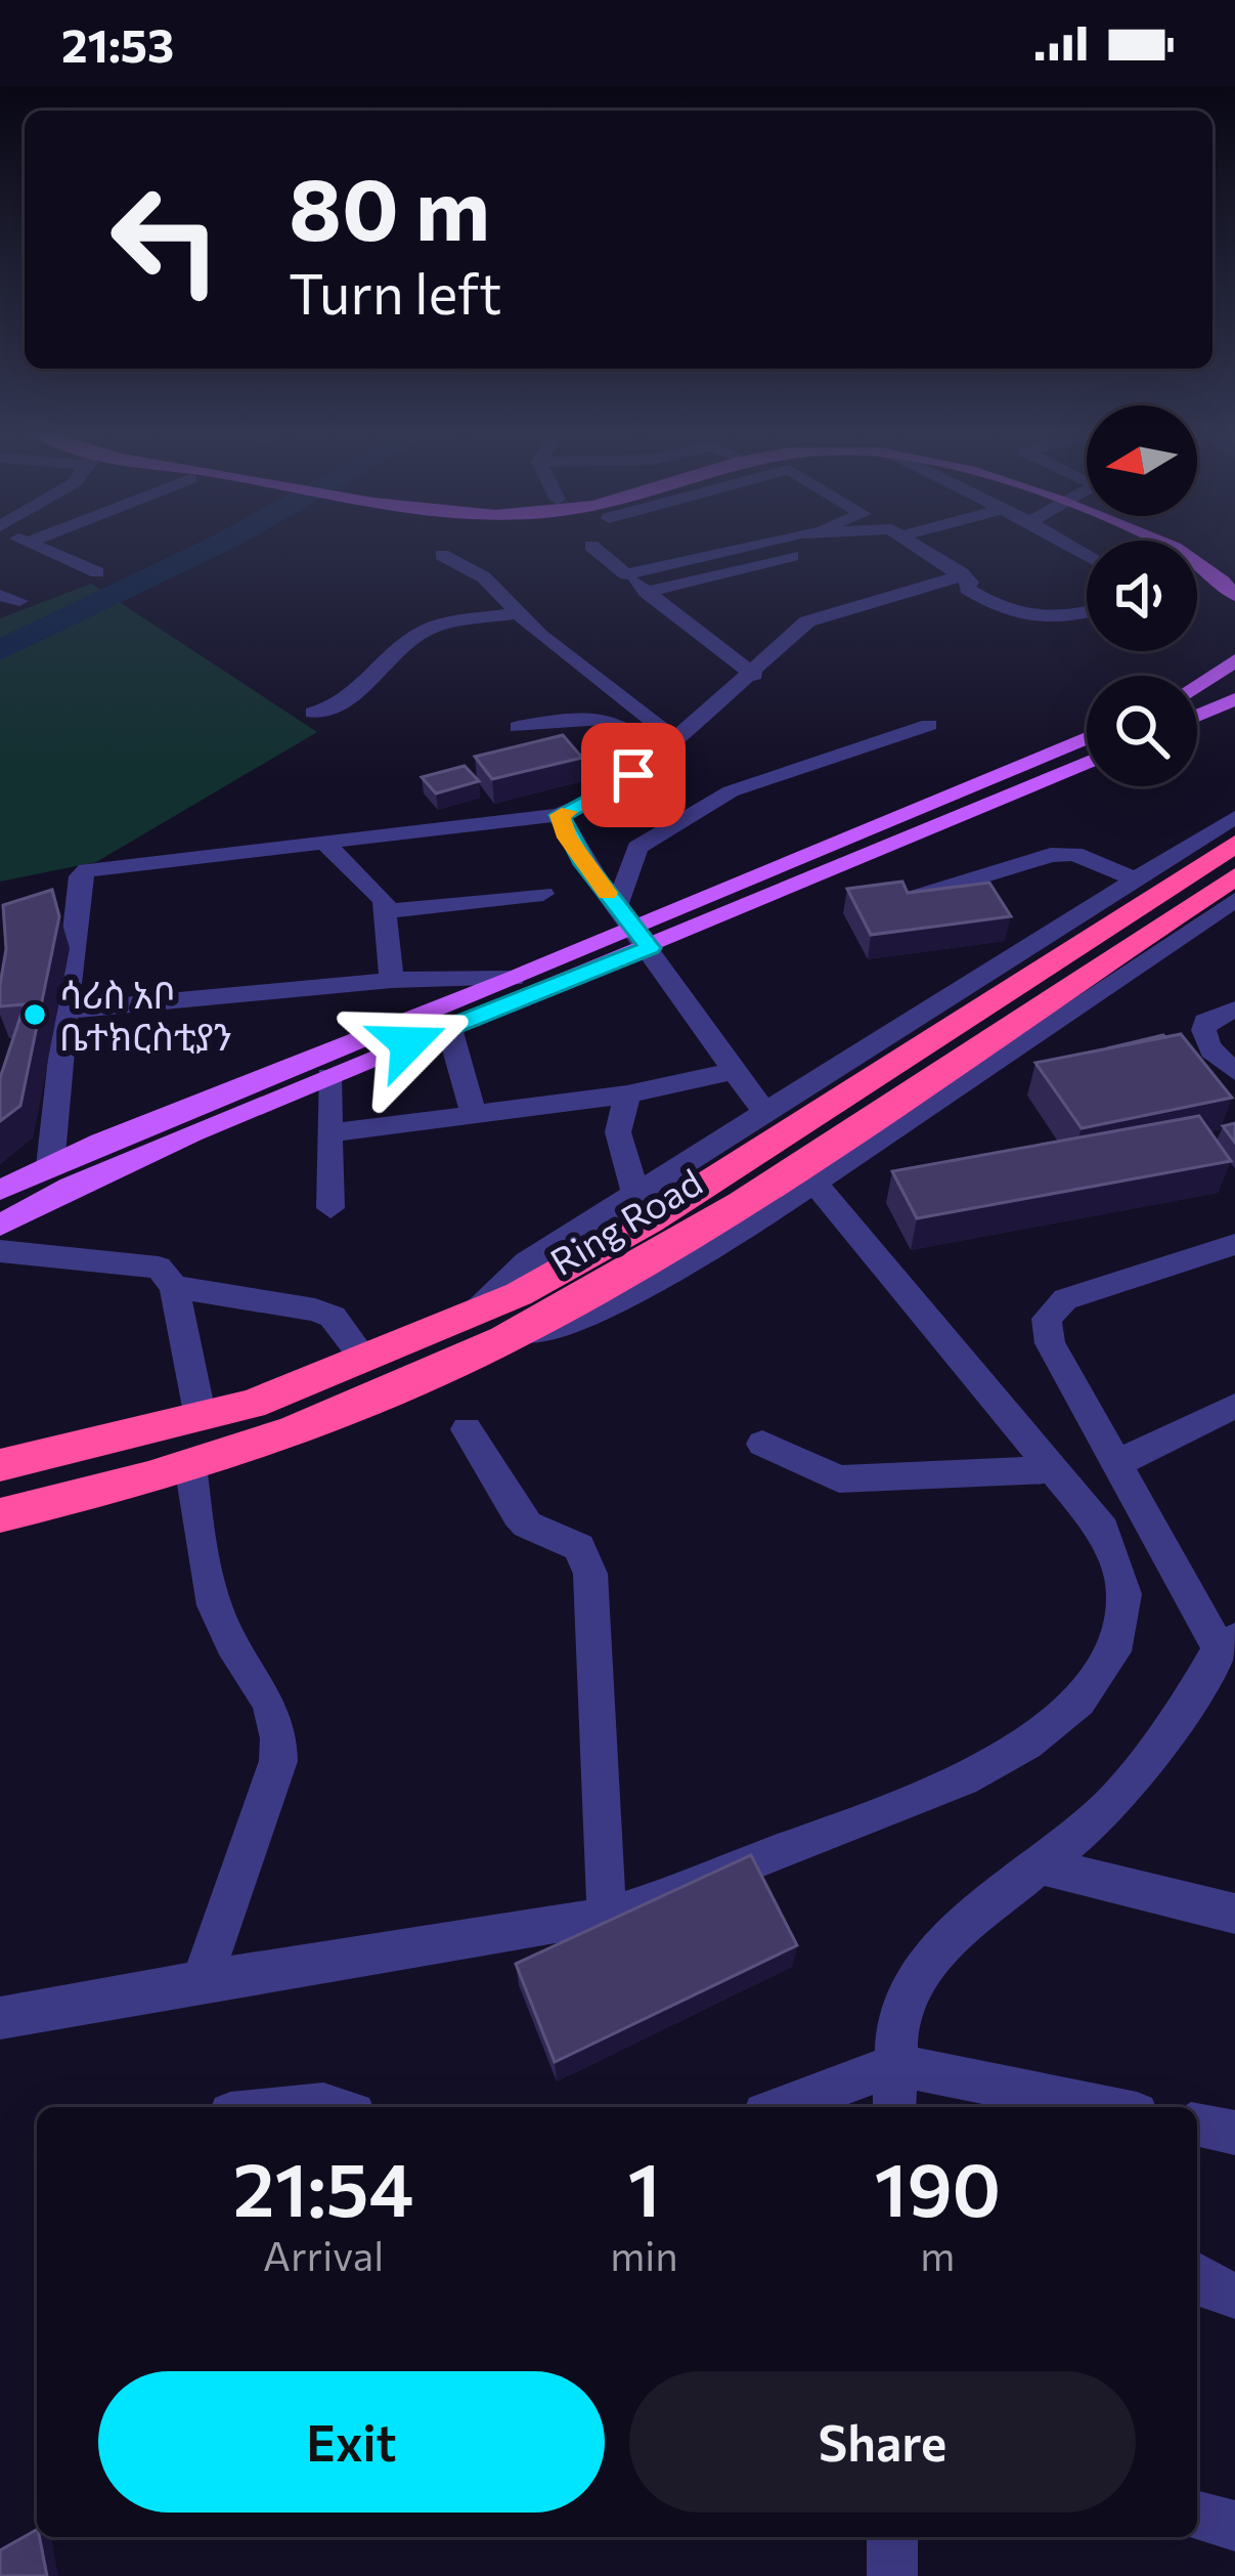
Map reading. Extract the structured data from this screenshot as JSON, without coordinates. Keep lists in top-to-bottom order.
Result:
{
  "streets": {
    "highway": ["Ring Road"]
  },
  "places": ["ሳሪስ አቦ ቤተክርስቲያን"],
  "north": "left",
  "page": {
    "status": "21:53",
    "turn": ["80 m", "Turn left"],
    "eta": [
      "21:54",
      "Arrival",
      "1",
      "min",
      "190",
      "m"
    ],
    "buttons": ["Exit", "Share"]
  }
}
